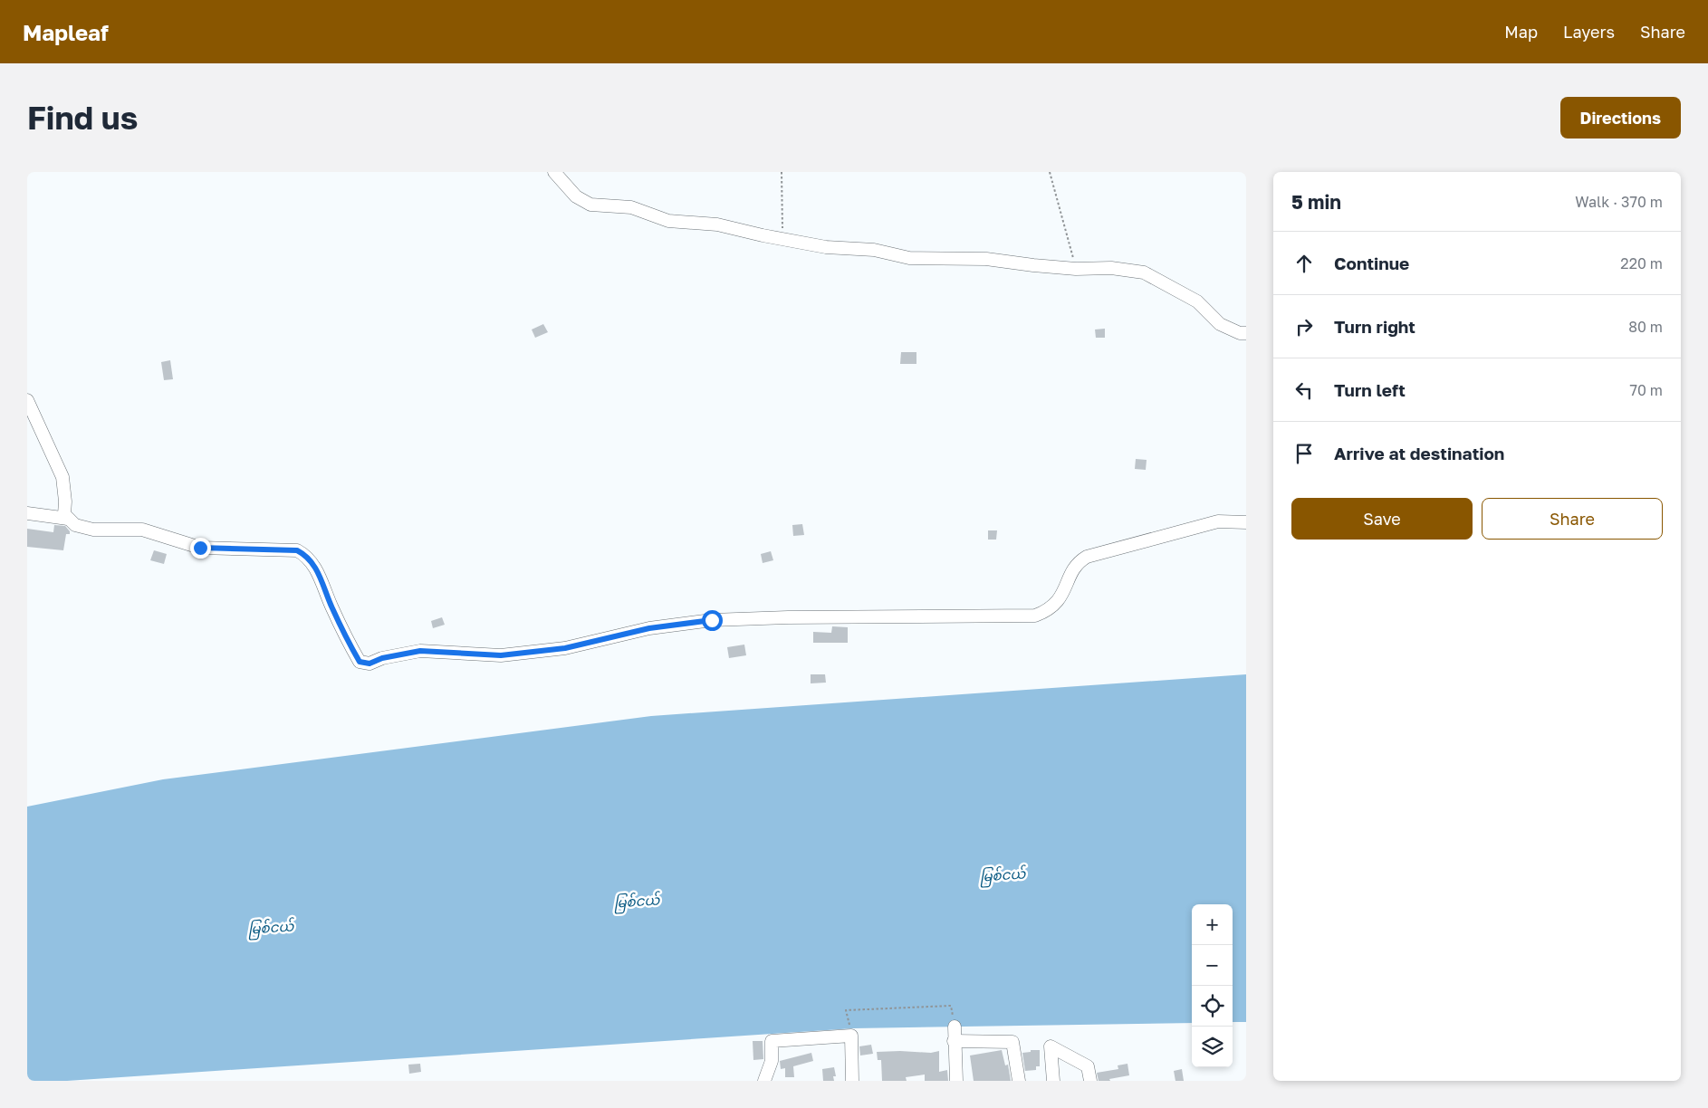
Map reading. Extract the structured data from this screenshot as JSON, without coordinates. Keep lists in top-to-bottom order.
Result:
{
  "water": ["မြစ်ငယ်"],
  "page": {
    "header": "Mapleaf",
    "nav": ["Map", "Layers", "Share"],
    "buttons": [
      "Directions",
      ["Save", "Share"]
    ],
    "title": "Find us",
    "heading": ["5 min", "Walk · 370 m"],
    "list": [
      ["Continue", "220 m"],
      ["Turn right", "80 m"],
      ["Turn left", "70 m"],
      "Arrive at destination"
    ],
    "map_buttons": ["+", "−"]
  }
}
